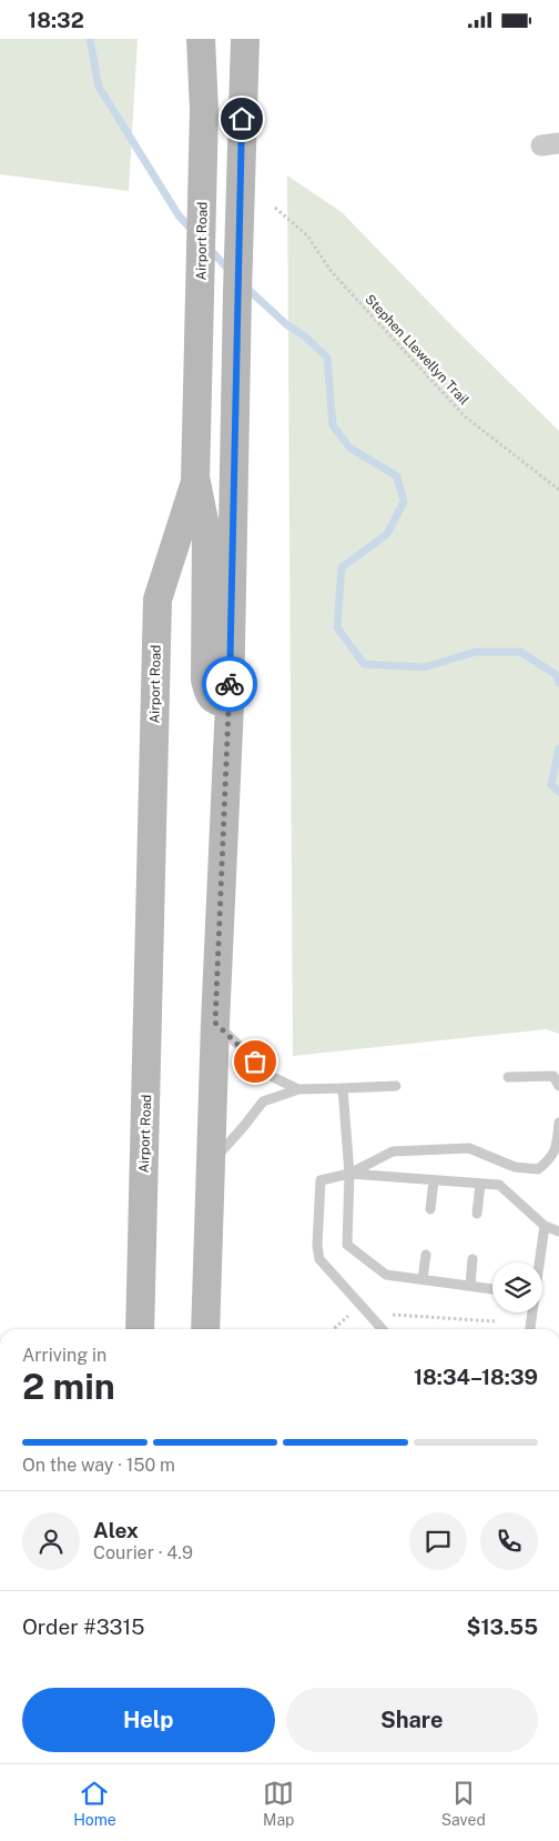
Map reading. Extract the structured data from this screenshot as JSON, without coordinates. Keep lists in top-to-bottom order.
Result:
{
  "streets": {
    "main road": ["Airport Road"],
    "path": ["Stephen Llewellyn Trail"]
  },
  "page": {
    "status": "18:32",
    "heading": ["2 min", "Arriving in", "18:34–18:39"],
    "panel": [
      "Alex",
      "Courier · 4.9",
      "Order #3315",
      "$13.55"
    ],
    "bar": "On the way · 150 m",
    "buttons": ["Help", "Share"],
    "tabs": ["Home", "Map", "Saved"]
  }
}
